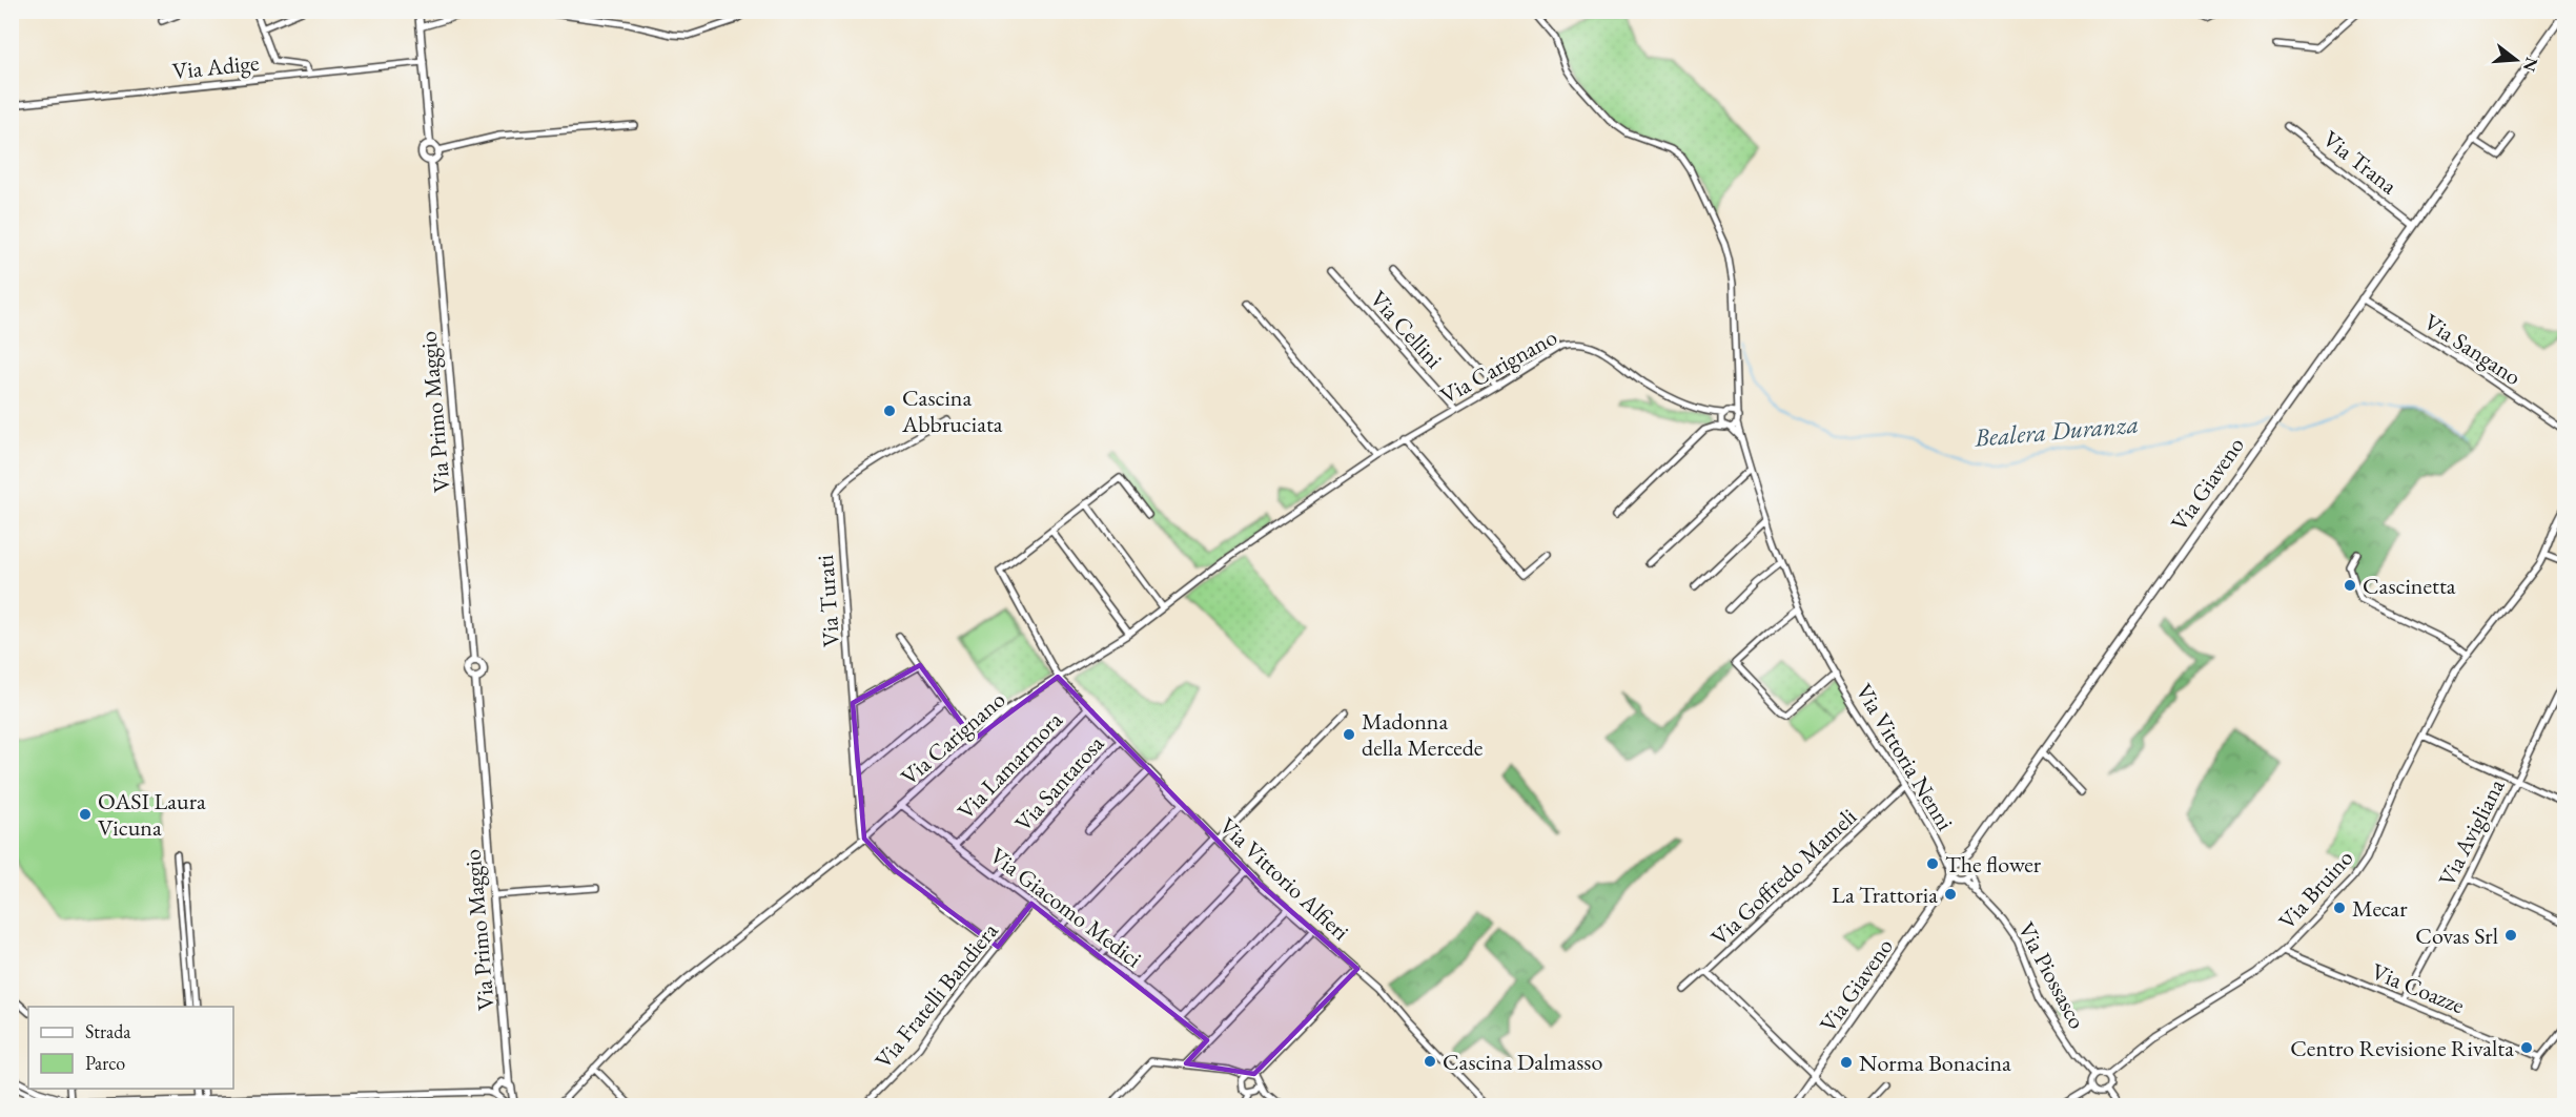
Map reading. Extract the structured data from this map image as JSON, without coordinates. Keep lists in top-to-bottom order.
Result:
{
  "streets": {
    "main road": ["Via Primo Maggio", "Via Giaveno"],
    "street": [
      "Via Adige",
      "Via Trana",
      "Via Cellini",
      "Via Sangano",
      "Via Carignano",
      "Via Turati",
      "Via Vittoria Nenni",
      "Via Lamarmora",
      "Via Santarosa",
      "Via Avigliana",
      "Via Goffredo Mameli",
      "Via Vittorio Alfieri",
      "Via Bruino",
      "Via Giacomo Medici",
      "Via Piossasco",
      "Via Coazze",
      "Via Fratelli Bandiera"
    ]
  },
  "crossings": [
    ["Via Trana", "Via Giaveno"],
    ["Via Cellini", "Via Carignano"],
    ["Via Sangano", "Via Giaveno"],
    ["Via Carignano", "Via Turati"],
    ["Via Carignano", "Via Vittorio Alfieri"],
    ["Via Carignano", "Via Giacomo Medici"],
    ["Via Giaveno", "Via Vittoria Nenni"],
    ["Via Giaveno", "Via Piossasco"],
    ["Via Vittoria Nenni", "Via Goffredo Mameli"],
    ["Via Vittoria Nenni", "Via Piossasco"],
    ["Via Lamarmora", "Via Vittorio Alfieri"],
    ["Via Lamarmora", "Via Giacomo Medici"],
    ["Via Santarosa", "Via Vittorio Alfieri"],
    ["Via Santarosa", "Via Giacomo Medici"],
    ["Via Avigliana", "Via Coazze"],
    ["Via Bruino", "Via Piossasco"],
    ["Via Bruino", "Via Coazze"],
    ["Via Giacomo Medici", "Via Fratelli Bandiera"]
  ],
  "water": ["Bealera Duranza"],
  "places": [
    "Cascina Abbruciata",
    "Cascinetta",
    "Madonna della Mercede",
    "OASI Laura Vicuna",
    "The flower",
    "La Trattoria",
    "Mecar",
    "Covas Srl",
    "Centro Revisione Rivalta",
    "Cascina Dalmasso",
    "Norma Bonacina"
  ],
  "legend": ["Strada", "Parco"],
  "north": "right"
}
